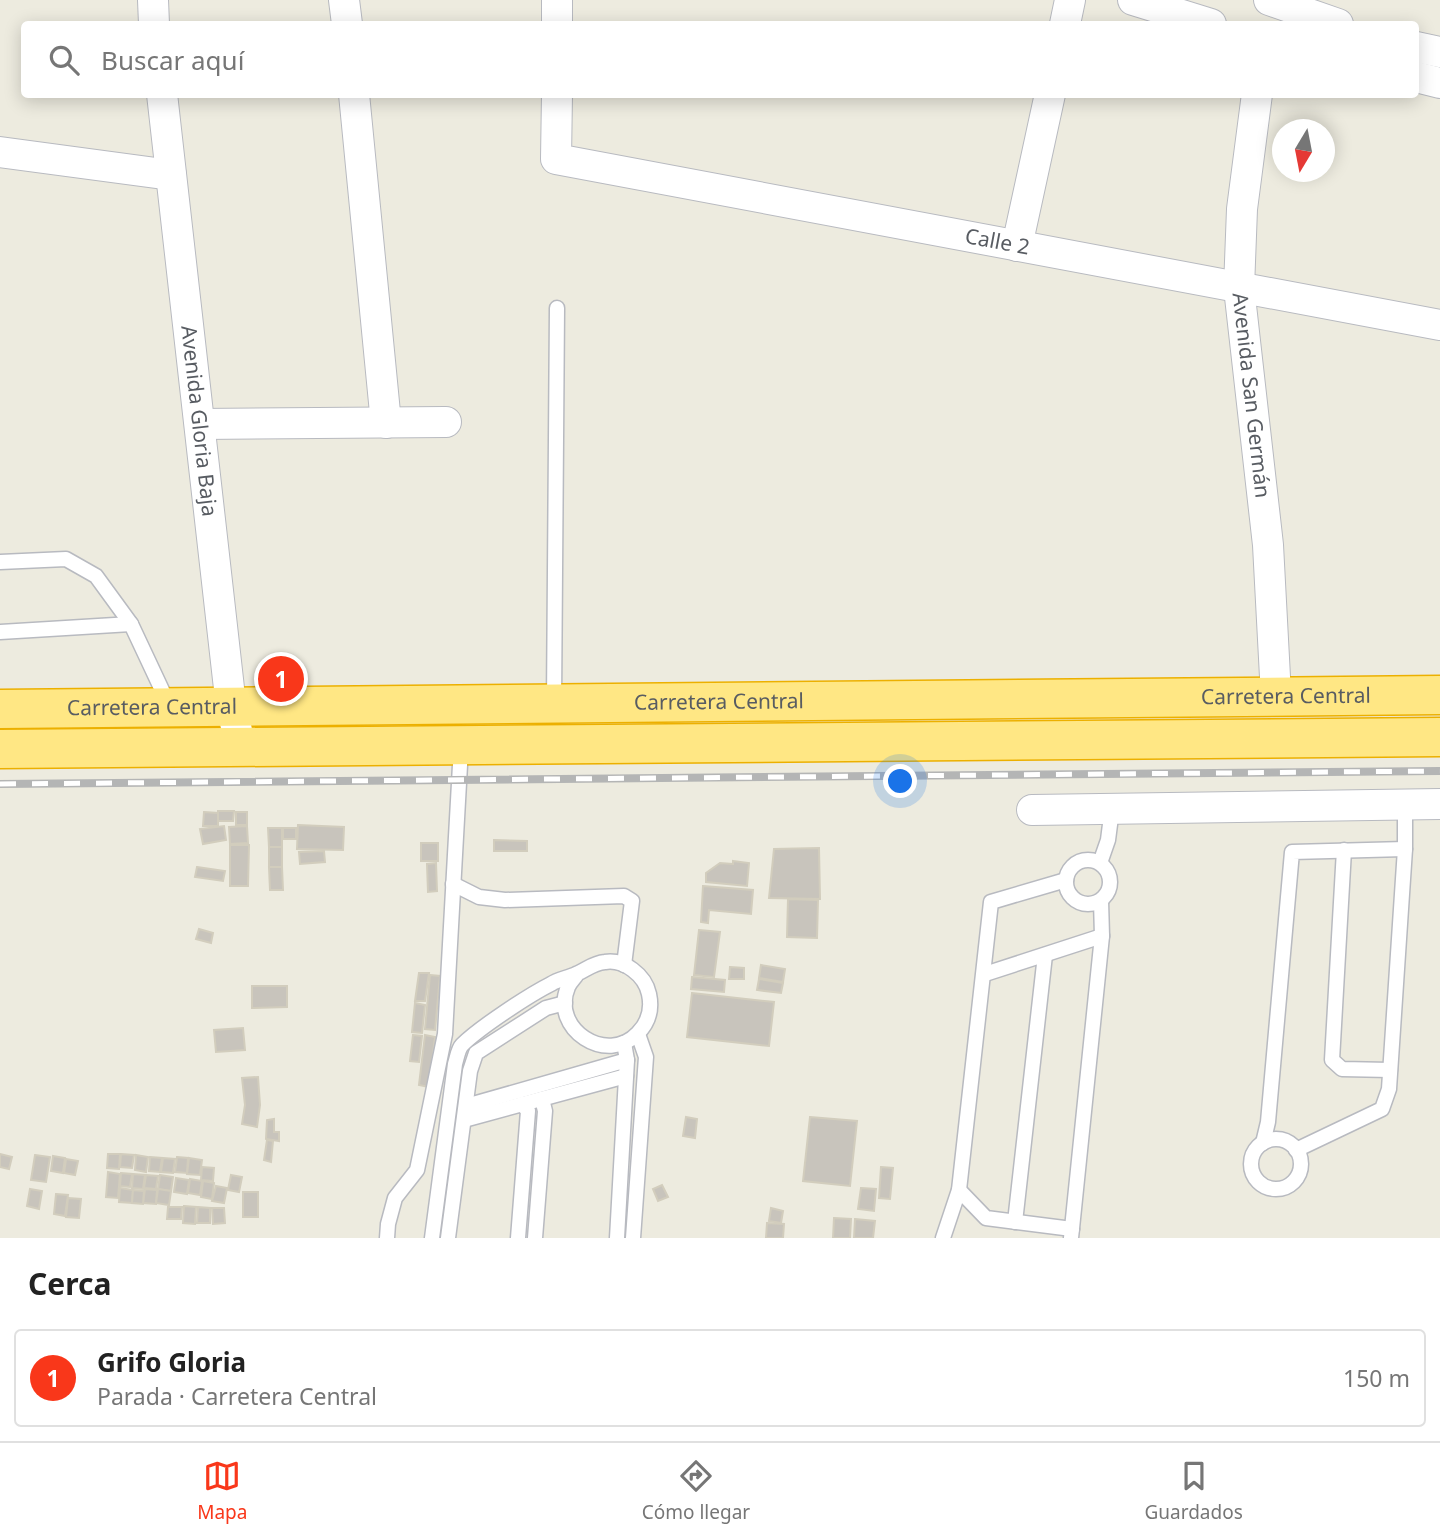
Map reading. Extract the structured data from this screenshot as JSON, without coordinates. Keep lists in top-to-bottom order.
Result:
{
  "streets": {
    "highway": ["Carretera Central"],
    "street": ["Calle 2", "Avenida San Germán", "Avenida Gloria Baja"]
  },
  "crossings": [
    ["Calle 2", "Avenida San Germán"],
    ["Avenida San Germán", "Carretera Central"],
    ["Avenida Gloria Baja", "Carretera Central"]
  ],
  "north": "bottom",
  "page": {
    "search": "Buscar aquí",
    "pins": "1",
    "heading": "Cerca",
    "list": [
      {
        "mark": "1",
        "name": "Grifo Gloria",
        "note": "Parada · Carretera Central",
        "value": "150 m"
      }
    ],
    "nav": ["Mapa", "Cómo llegar", "Guardados"]
  }
}
